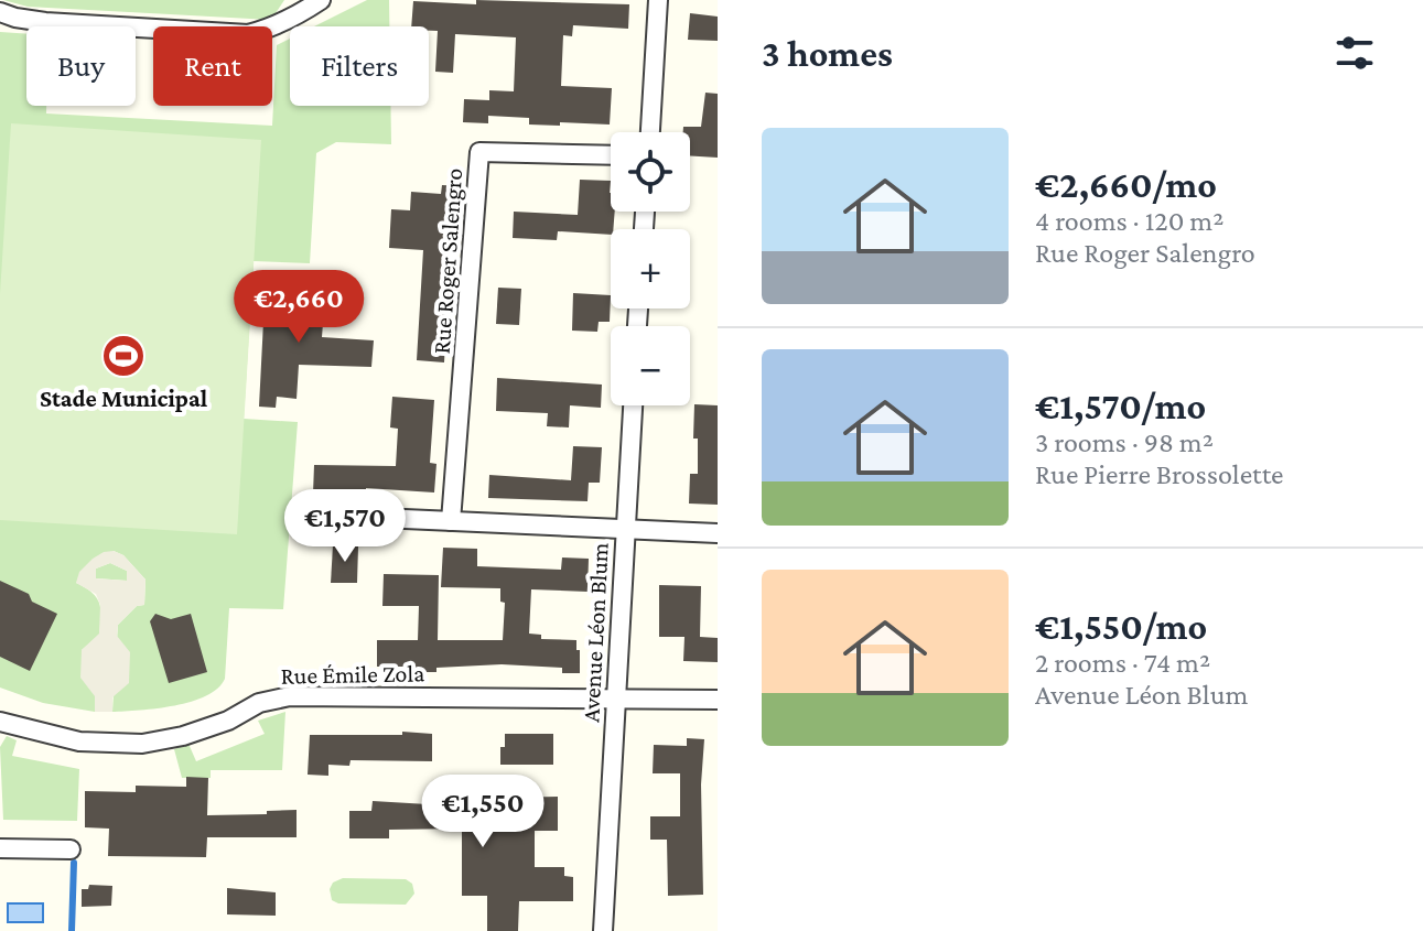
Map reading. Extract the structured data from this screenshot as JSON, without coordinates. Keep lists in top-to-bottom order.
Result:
{
  "streets": {
    "street": ["Rue Roger Salengro", "Avenue Léon Blum", "Rue Émile Zola"]
  },
  "crossings": [
    ["Avenue Léon Blum", "Rue Émile Zola"]
  ],
  "places": {
    "sports": ["Stade Municipal"]
  },
  "page": {
    "heading": "3 homes",
    "chip": ["Buy", "Rent", "Filters"],
    "list": [
      {
        "name": "€2,660/mo",
        "note": "4 rooms · 120 m² · Rue Roger Salengro"
      },
      {
        "name": "€1,570/mo",
        "note": "3 rooms · 98 m² · Rue Pierre Brossolette"
      },
      {
        "name": "€1,550/mo",
        "note": "2 rooms · 74 m² · Avenue Léon Blum"
      }
    ],
    "map_buttons": ["+", "−"],
    "price": ["€2,660", "€1,570", "€1,550"]
  }
}
